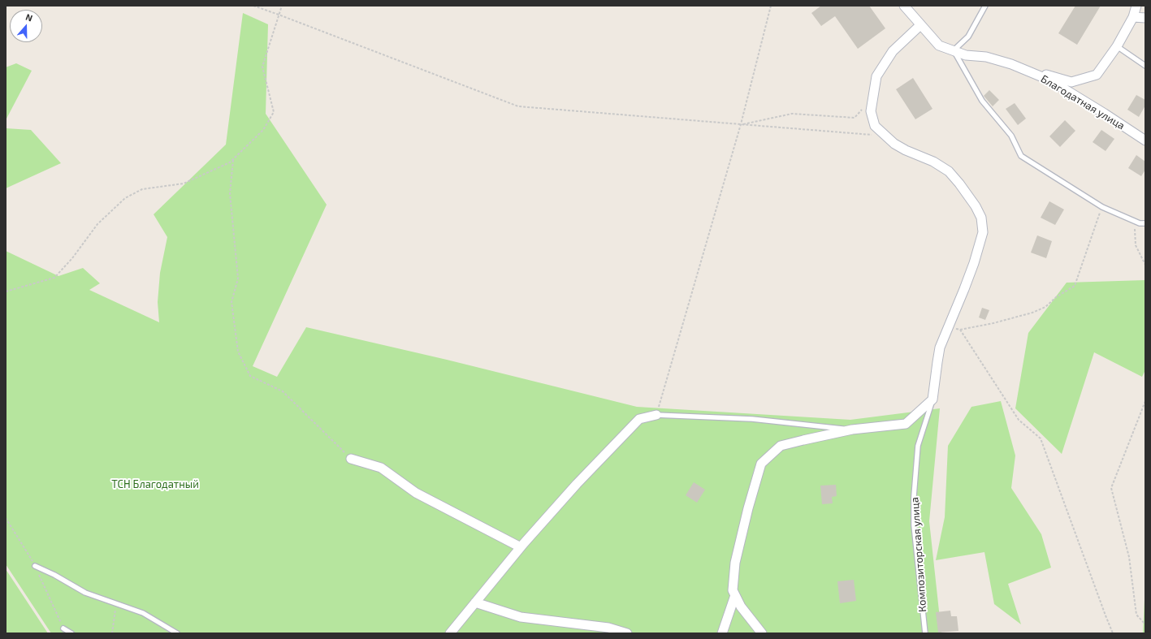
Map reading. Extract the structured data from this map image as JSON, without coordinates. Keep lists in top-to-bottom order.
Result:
{
  "streets": {
    "street": ["Благодатная улица"],
    "lane": ["Композиторская улица"]
  },
  "parks": ["ТСН Благодатный"],
  "north": "top"
}
